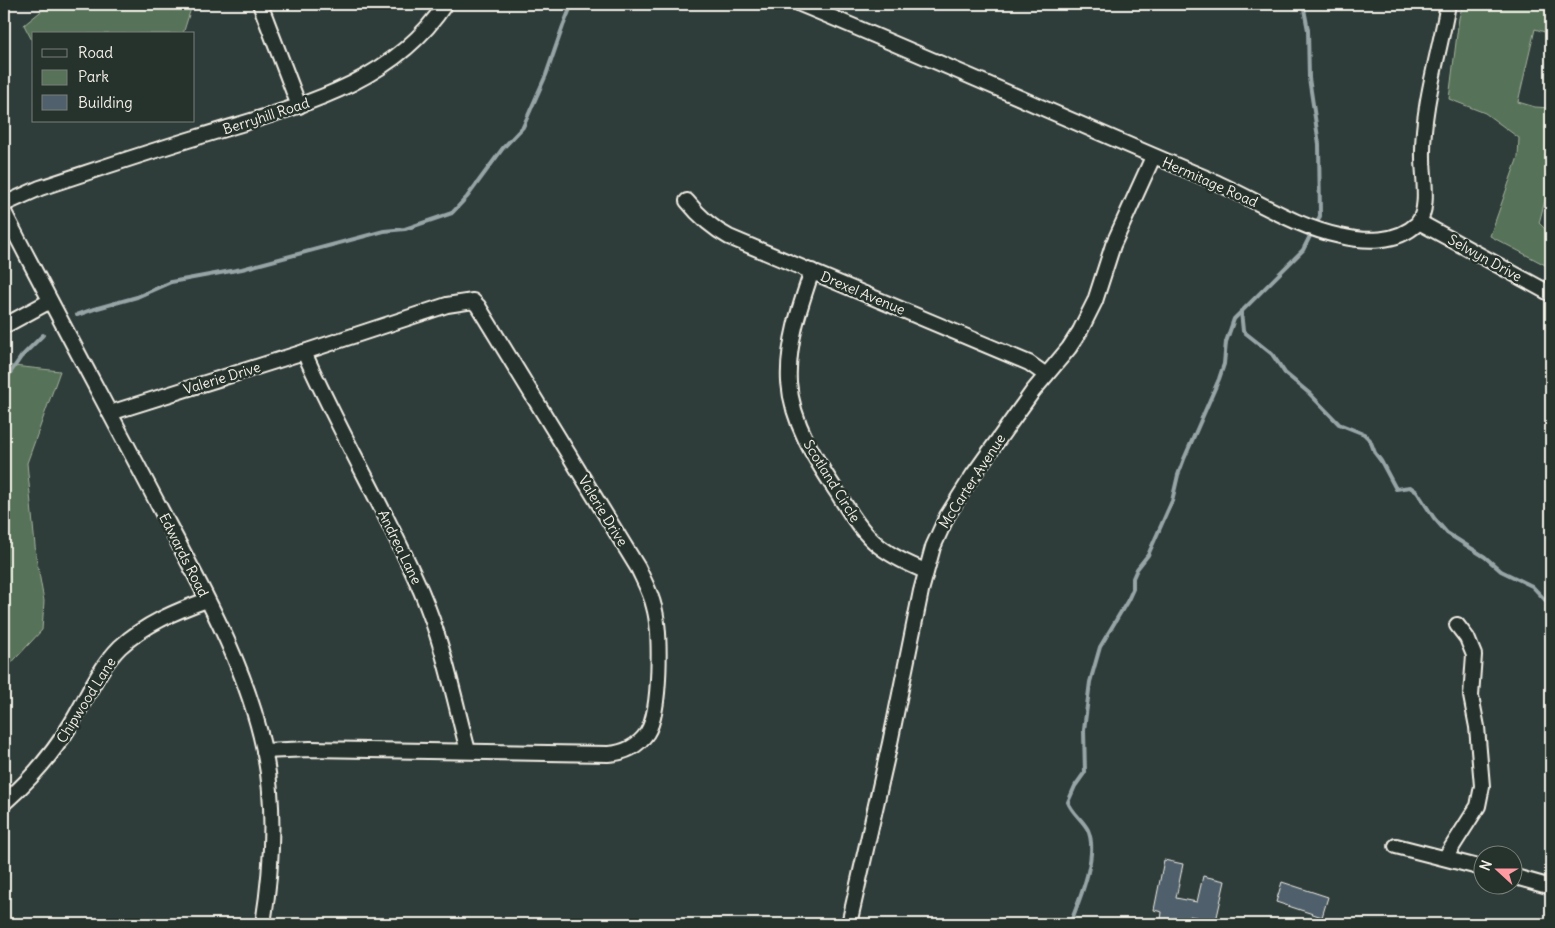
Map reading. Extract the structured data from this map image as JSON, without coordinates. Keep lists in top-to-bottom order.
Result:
{
  "streets": {
    "street": [
      "Berryhill Road",
      "Hermitage Road",
      "Selwyn Drive",
      "Drexel Avenue",
      "Valerie Drive",
      "Scotland Circle",
      "McCarter Avenue",
      "Andrea Lane",
      "Edwards Road",
      "Chipwood Lane"
    ]
  },
  "crossings": [
    ["Hermitage Road", "Selwyn Drive"],
    ["Hermitage Road", "McCarter Avenue"],
    ["Drexel Avenue", "Scotland Circle"],
    ["Drexel Avenue", "McCarter Avenue"],
    ["Valerie Drive", "Andrea Lane"],
    ["Valerie Drive", "Edwards Road"],
    ["Scotland Circle", "McCarter Avenue"],
    ["Edwards Road", "Chipwood Lane"]
  ],
  "legend": ["Road", "Park", "Building"],
  "north": "left"
}
